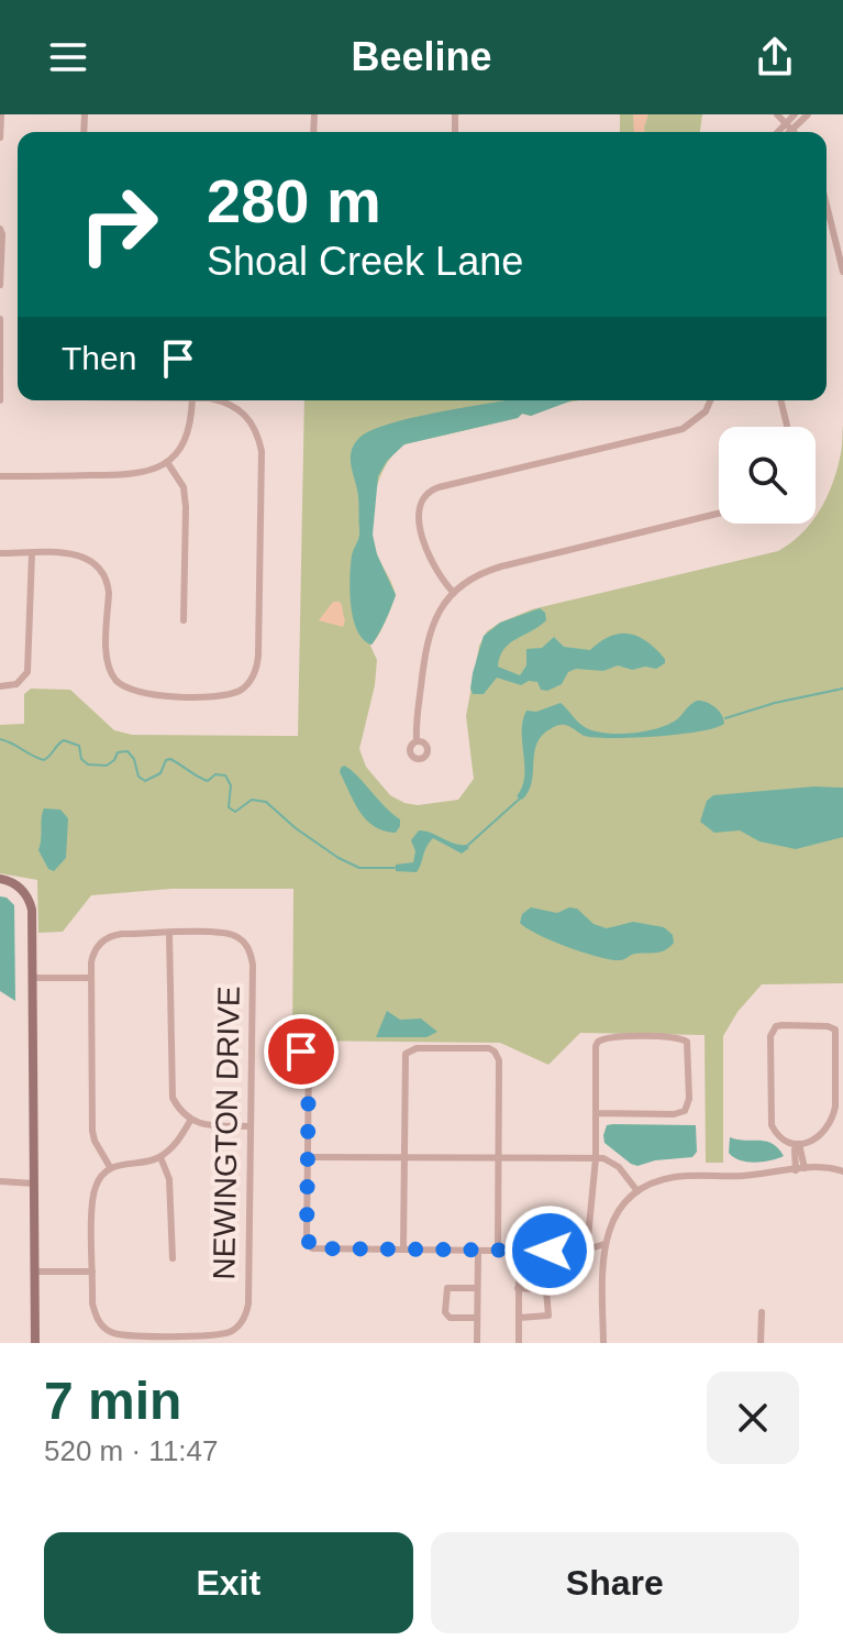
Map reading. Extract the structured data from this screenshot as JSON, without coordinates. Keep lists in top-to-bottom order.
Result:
{
  "streets": {
    "street": ["NEWINGTON DRIVE"]
  },
  "page": {
    "header": "Beeline",
    "turn": ["280 m", "Shoal Creek Lane"],
    "then": "Then",
    "heading": ["7 min", "520 m · 11:47"],
    "buttons": ["Exit", "Share"]
  }
}
